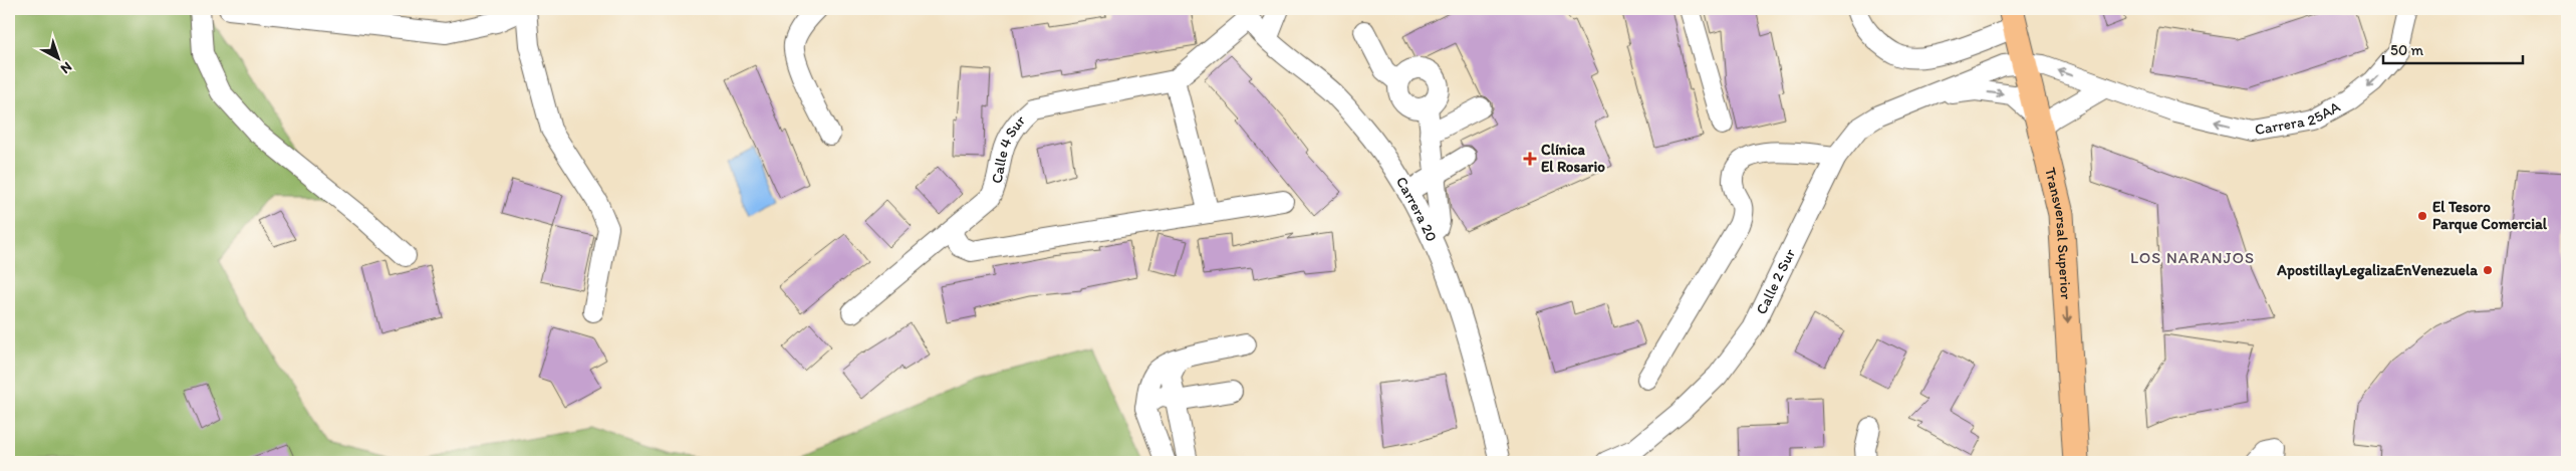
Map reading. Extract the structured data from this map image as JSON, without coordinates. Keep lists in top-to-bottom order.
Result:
{
  "streets": {
    "main road": ["Transversal Superior"],
    "street": [
      "Carrera 25AA",
      "Calle 4 Sur",
      "Carrera 20",
      "Calle 2 Sur"
    ]
  },
  "crossings": [
    ["Carrera 25AA", "Transversal Superior"],
    ["Carrera 25AA", "Calle 2 Sur"],
    ["Calle 4 Sur", "Carrera 20"],
    ["Transversal Superior", "Calle 2 Sur"]
  ],
  "one_way": ["Carrera 25AA", "Transversal Superior"],
  "districts": ["LOS NARANJOS"],
  "places": {
    "health": ["Clínica El Rosario"],
    "other": ["El Tesoro Parque Comercial", "ApostillayLegalizaEnVenezuela"]
  },
  "scale_bar": "50 m",
  "north": "bottom right"
}
